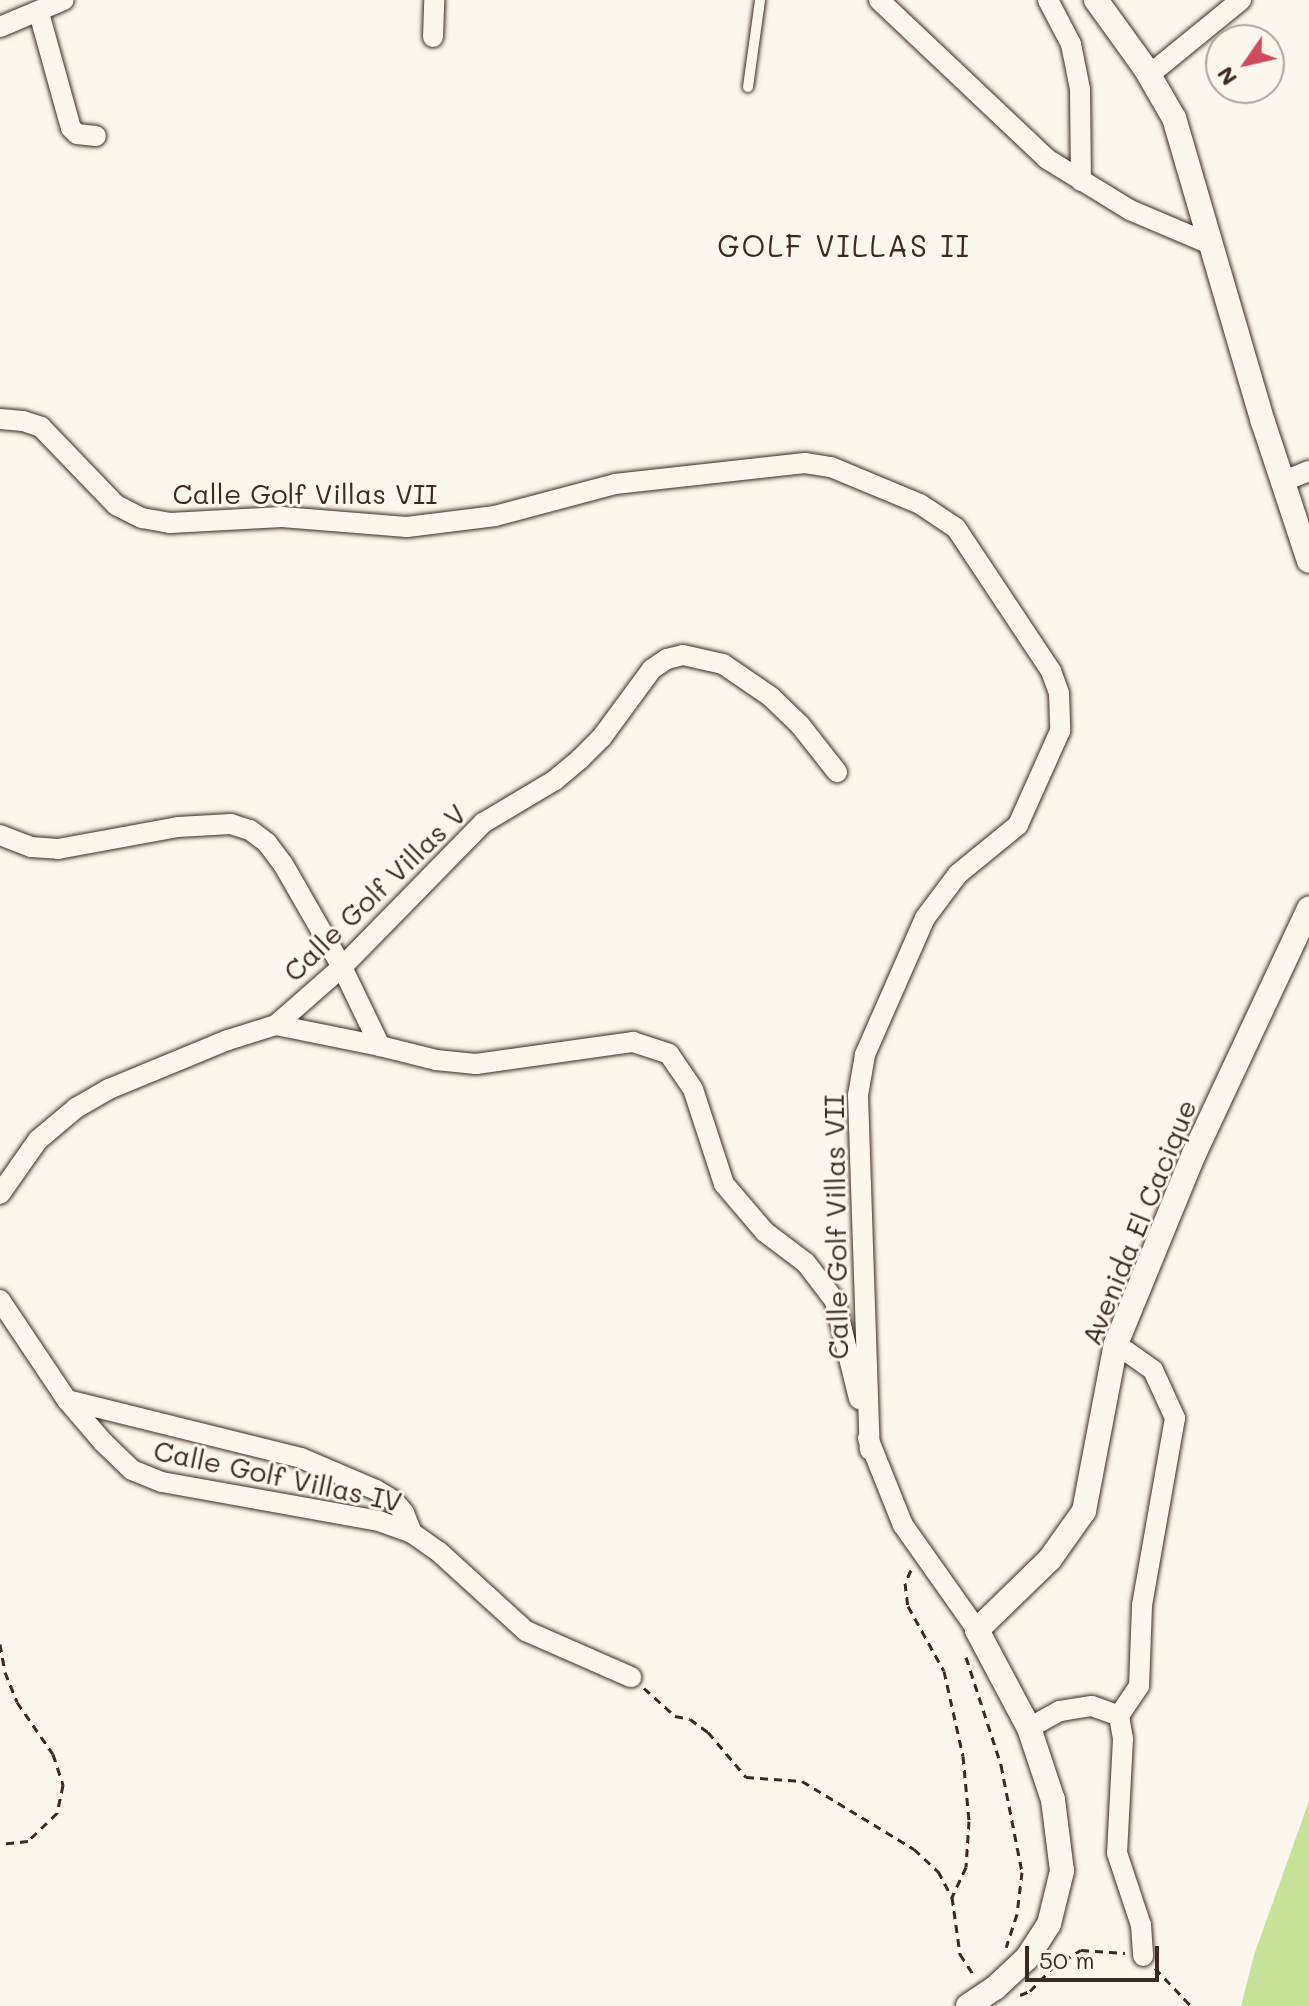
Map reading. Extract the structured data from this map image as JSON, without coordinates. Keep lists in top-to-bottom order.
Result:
{
  "streets": {
    "street": [
      "Calle Golf Villas VII",
      "Calle Golf Villas V",
      "Avenida El Cacique",
      "Calle Golf Villas IV"
    ]
  },
  "districts": ["GOLF VILLAS II"],
  "scale_bar": "50 m",
  "north": "bottom left"
}
